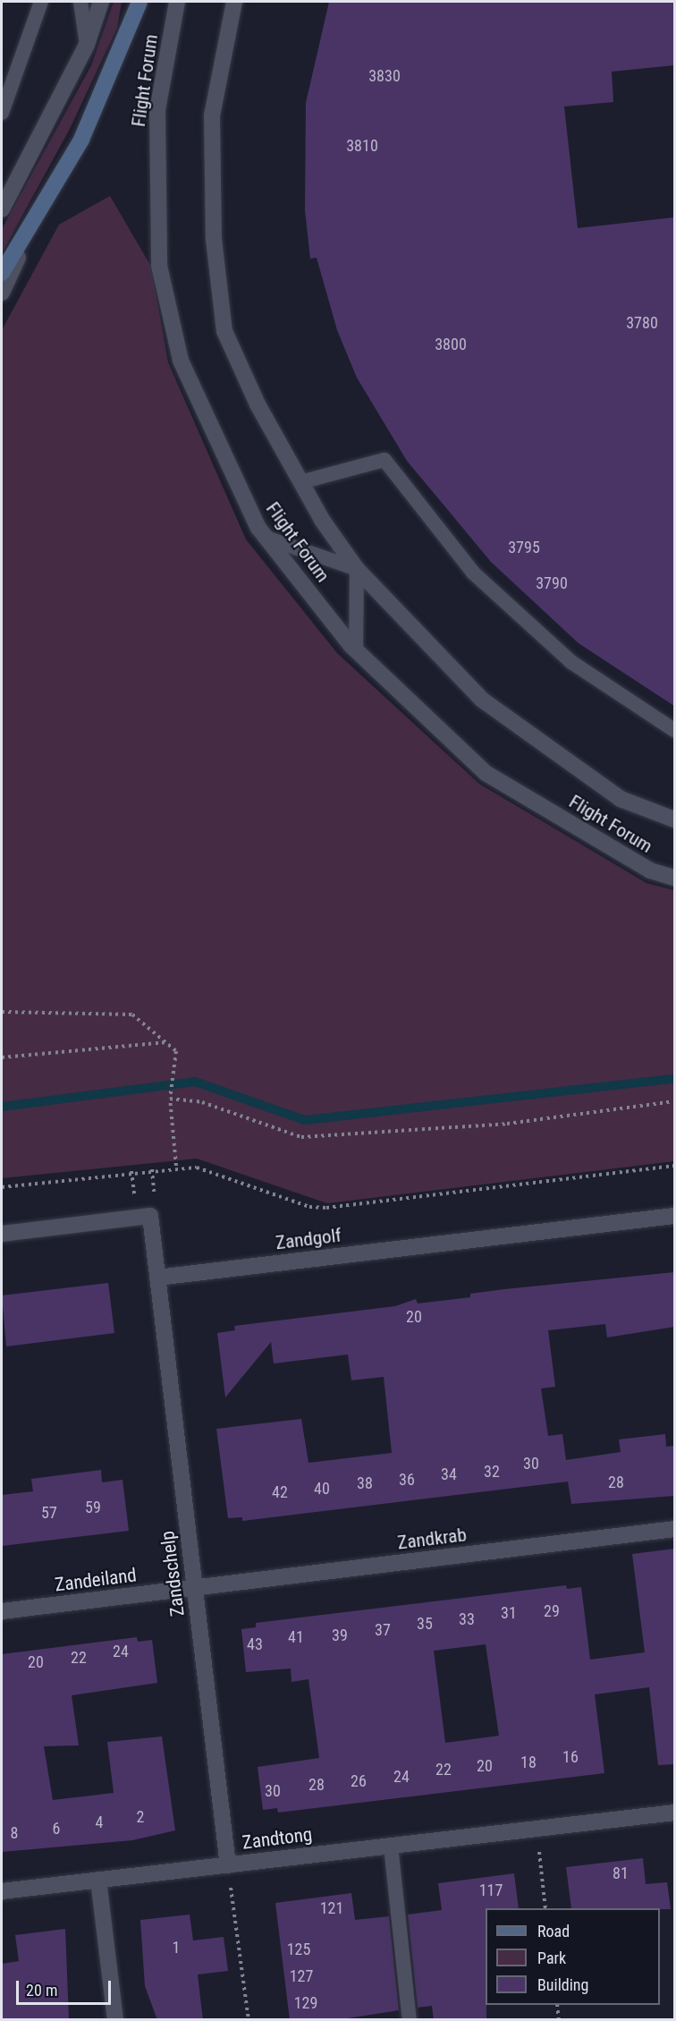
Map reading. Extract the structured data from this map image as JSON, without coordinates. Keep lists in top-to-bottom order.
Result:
{
  "streets": {
    "main road": ["Flight Forum"],
    "street": [
      "Zandgolf",
      "Zandkrab",
      "Zandschelp",
      "Zandeiland",
      "Zandtong"
    ]
  },
  "crossings": [
    ["Zandgolf", "Zandschelp"],
    ["Zandkrab", "Zandschelp"],
    ["Zandkrab", "Zandeiland"],
    ["Zandschelp", "Zandeiland"],
    ["Zandschelp", "Zandtong"]
  ],
  "house_numbers": [
    "3830",
    "3810",
    "3780",
    "3800",
    "3795",
    "3790",
    "20",
    "30",
    "32",
    "34",
    "36",
    "28",
    "38",
    "40",
    "42",
    "59",
    "57",
    "29",
    "31",
    "33",
    "35",
    "37",
    "39",
    "41",
    "43",
    "24",
    "22",
    "20",
    "16",
    "18",
    "20",
    "22",
    "24",
    "26",
    "28",
    "30",
    "2",
    "4",
    "6",
    "8",
    "81",
    "117",
    "121",
    "1",
    "125",
    "127",
    "129"
  ],
  "legend": ["Road", "Park", "Building"],
  "scale_bar": "20 m"
}
